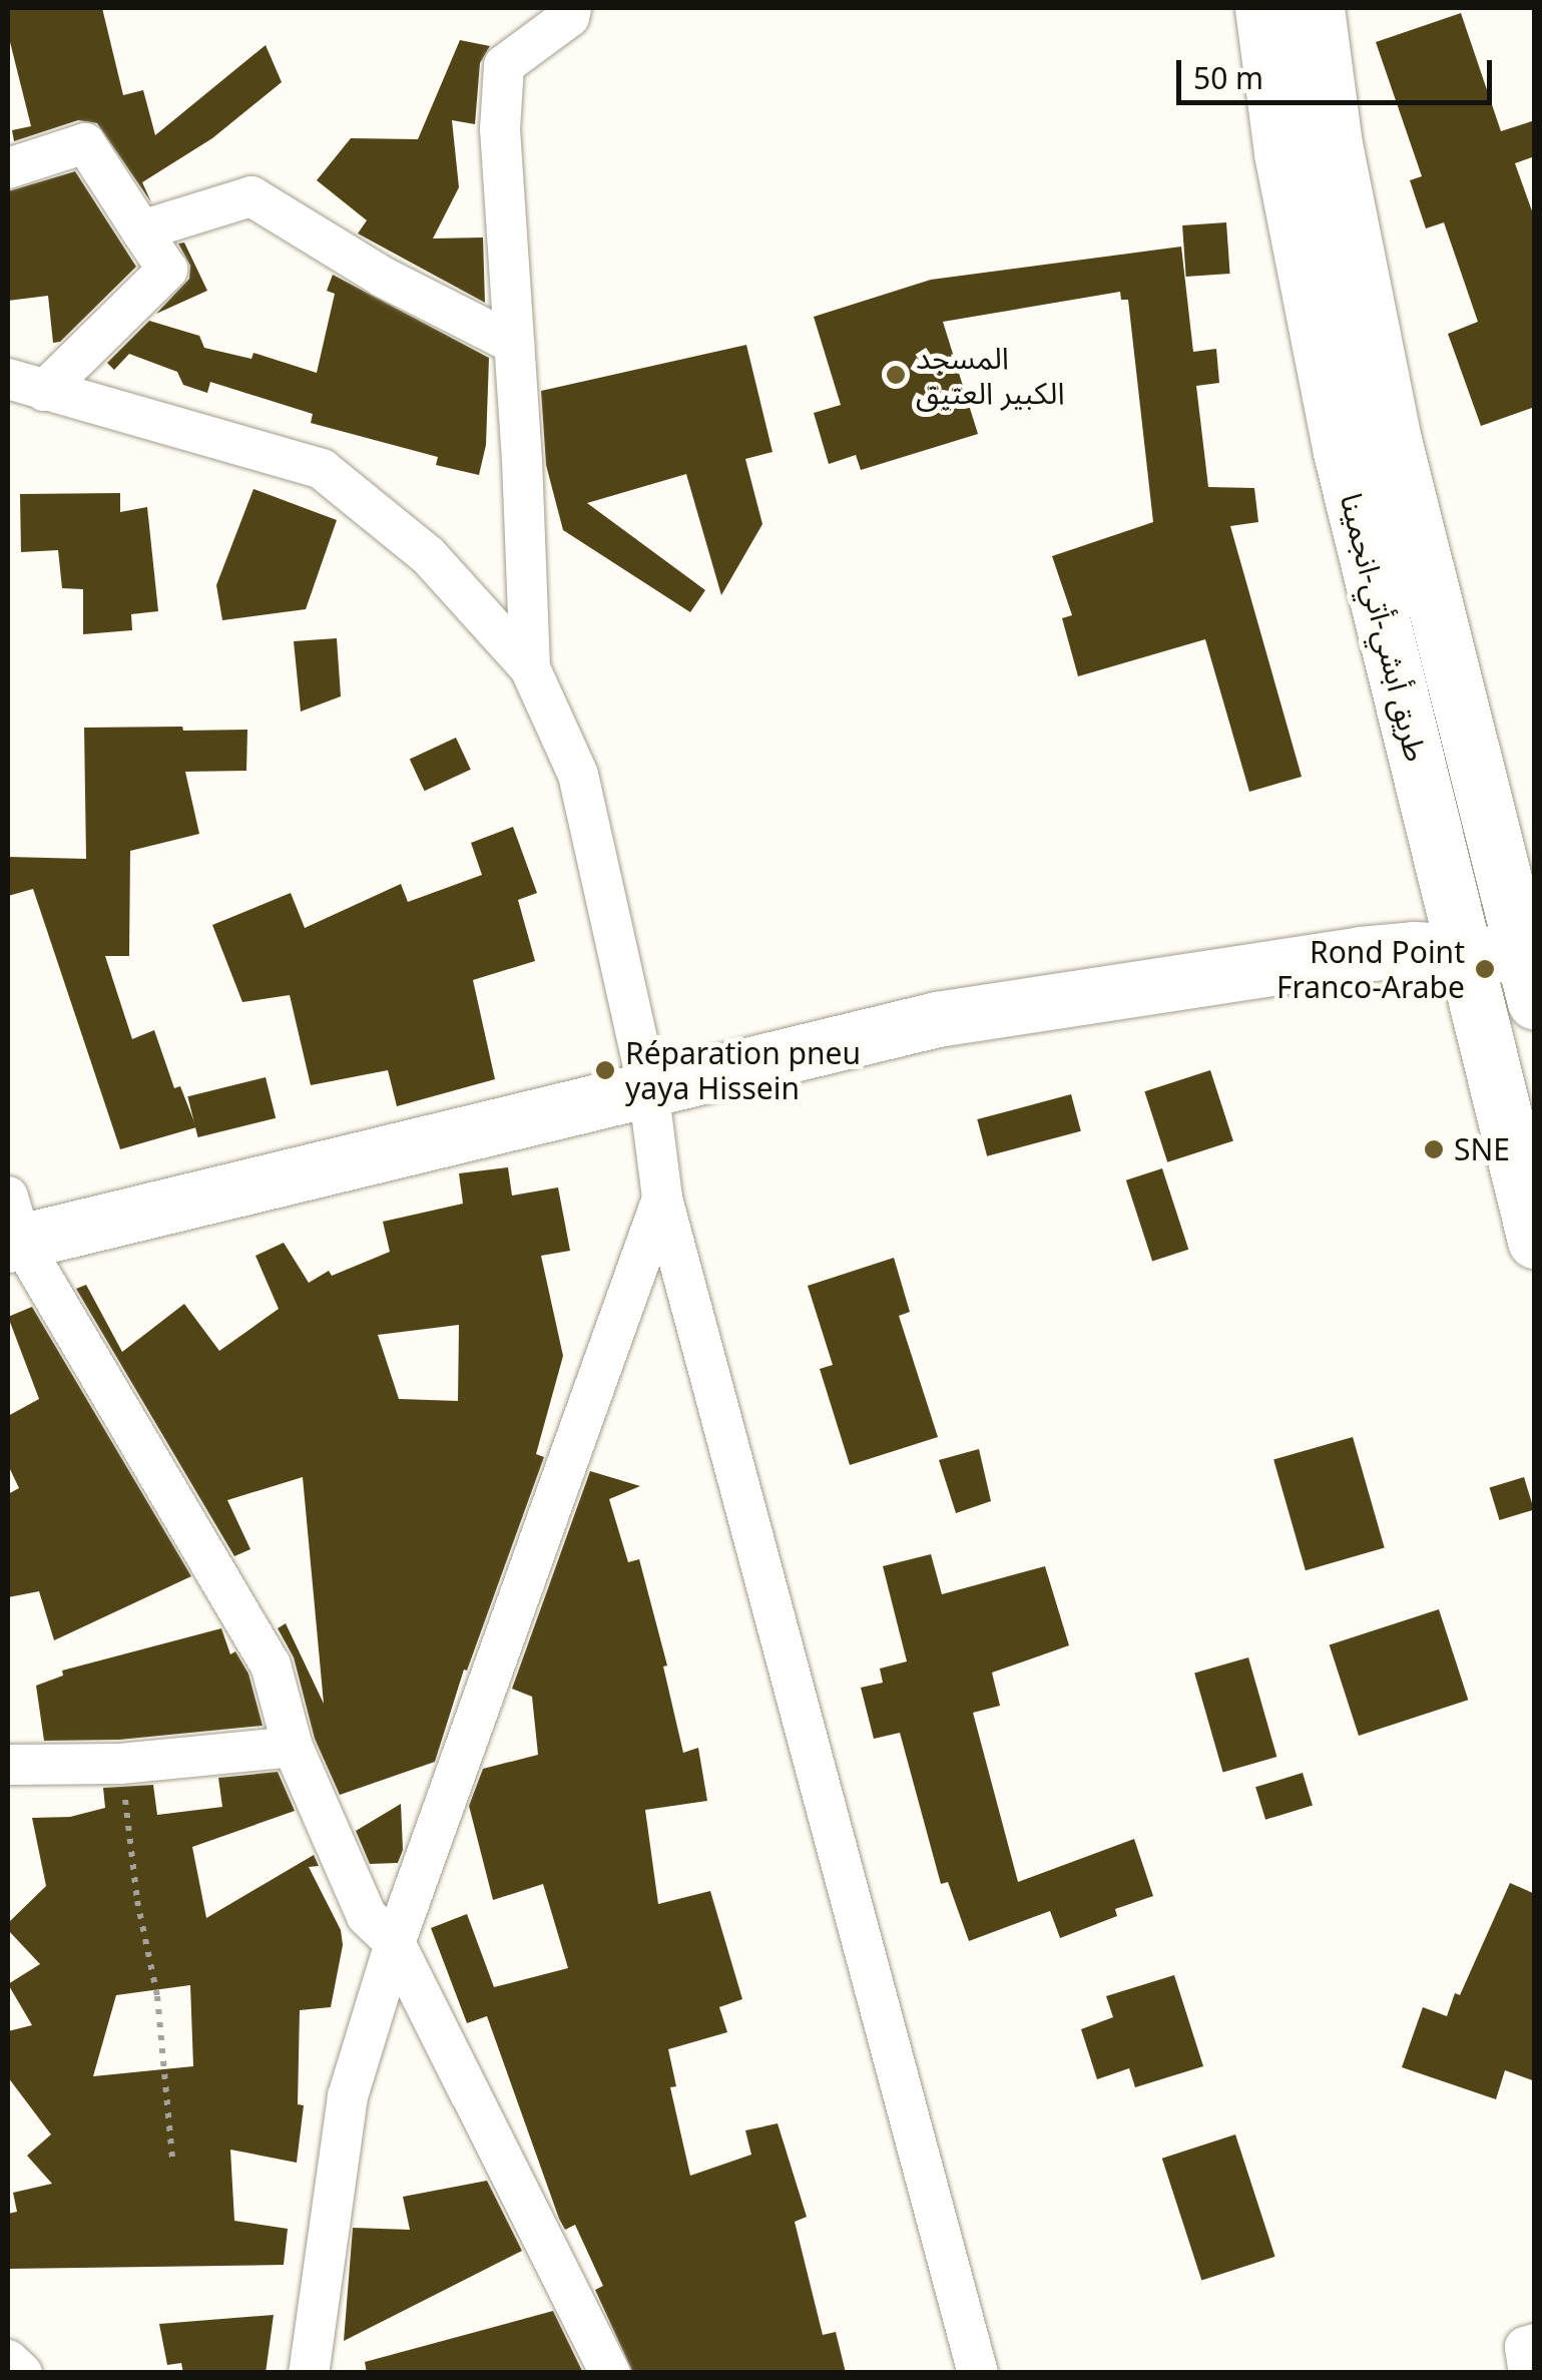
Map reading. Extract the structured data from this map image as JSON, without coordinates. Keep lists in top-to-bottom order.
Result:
{
  "streets": {
    "main road": ["طريق أبشي-أتي-انجمينا"]
  },
  "places": [
    "المسجد الكبير العتيق",
    "Rond Point Franco-Arabe",
    "Réparation pneu yaya Hissein",
    "SNE"
  ],
  "scale_bar": "50 m"
}
